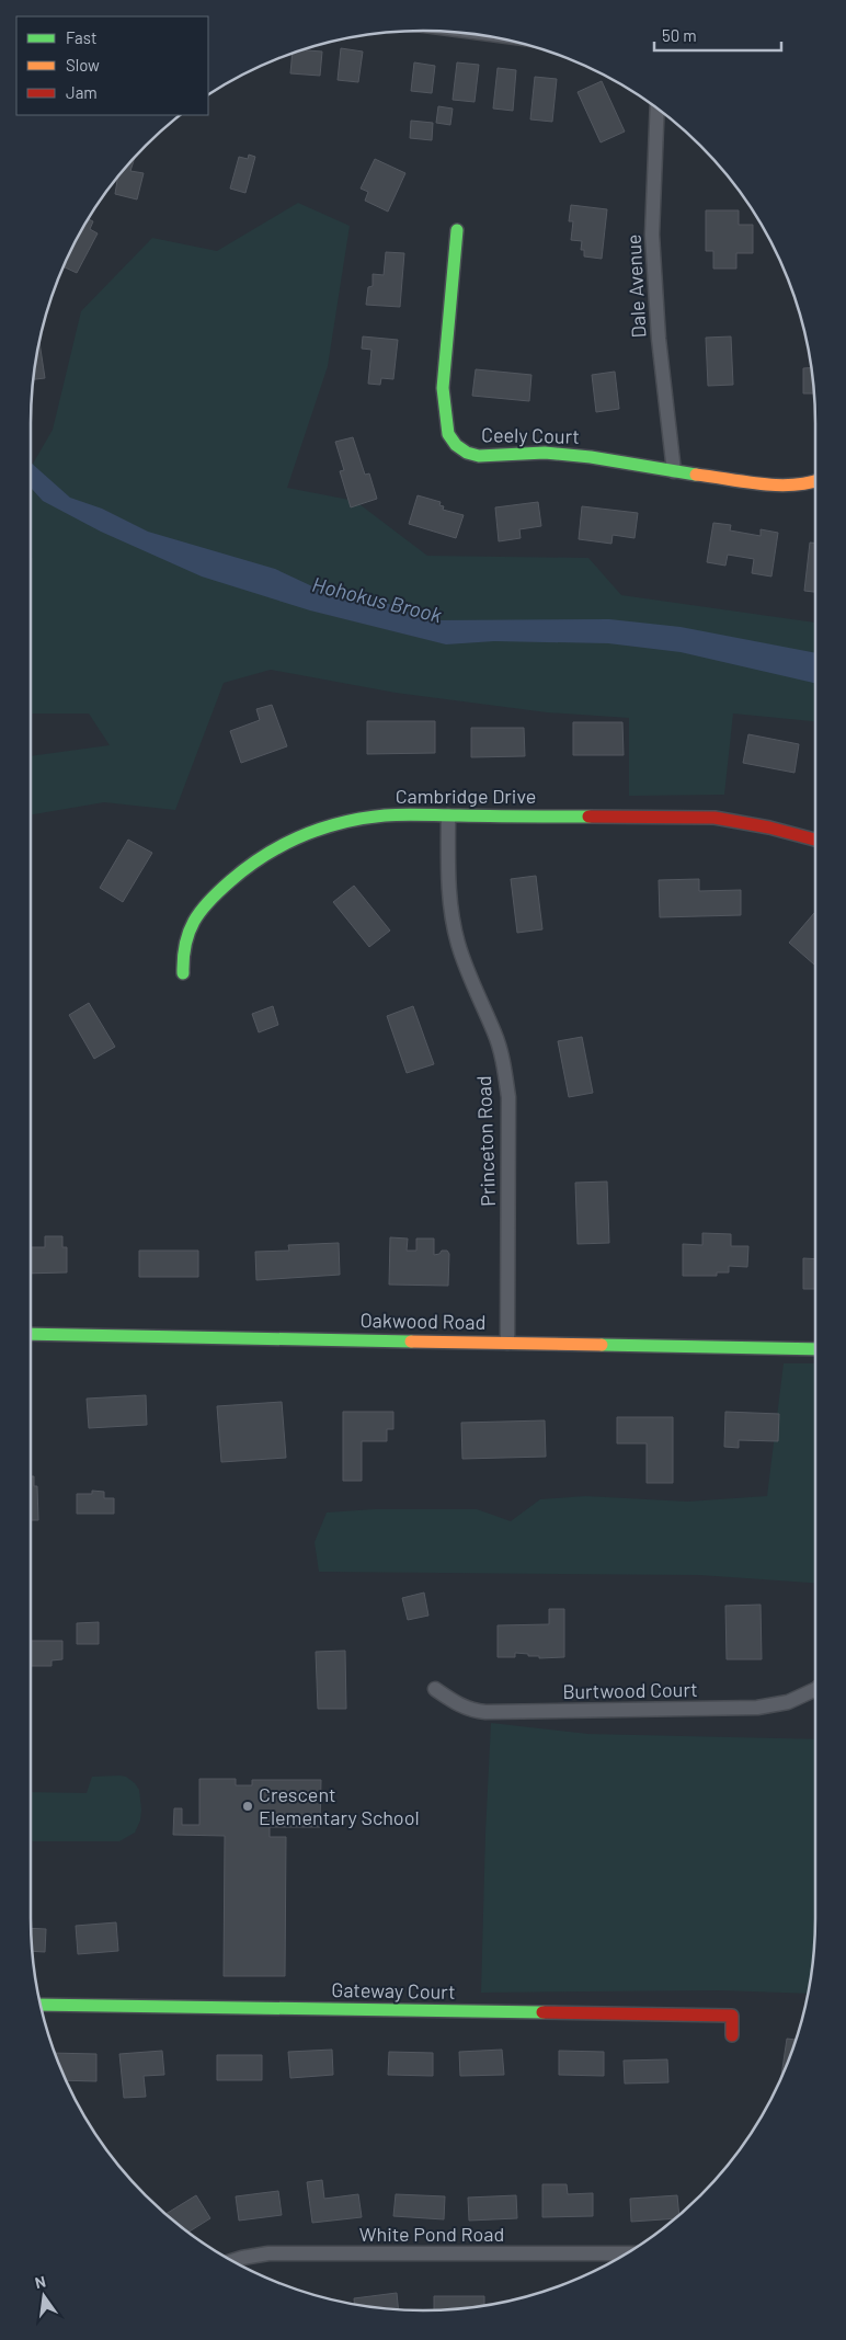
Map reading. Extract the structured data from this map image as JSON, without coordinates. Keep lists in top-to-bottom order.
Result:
{
  "streets": {
    "street": [
      "Dale Avenue",
      "Ceely Court",
      "Cambridge Drive",
      "Princeton Road",
      "Oakwood Road",
      "Burtwood Court",
      "Gateway Court",
      "White Pond Road"
    ]
  },
  "crossings": [
    ["Dale Avenue", "Ceely Court"],
    ["Cambridge Drive", "Princeton Road"],
    ["Princeton Road", "Oakwood Road"]
  ],
  "water": ["Hohokus Brook"],
  "places": ["Crescent Elementary School"],
  "legend": ["Fast", "Slow", "Jam"],
  "scale_bar": "50 m",
  "north": "top"
}
